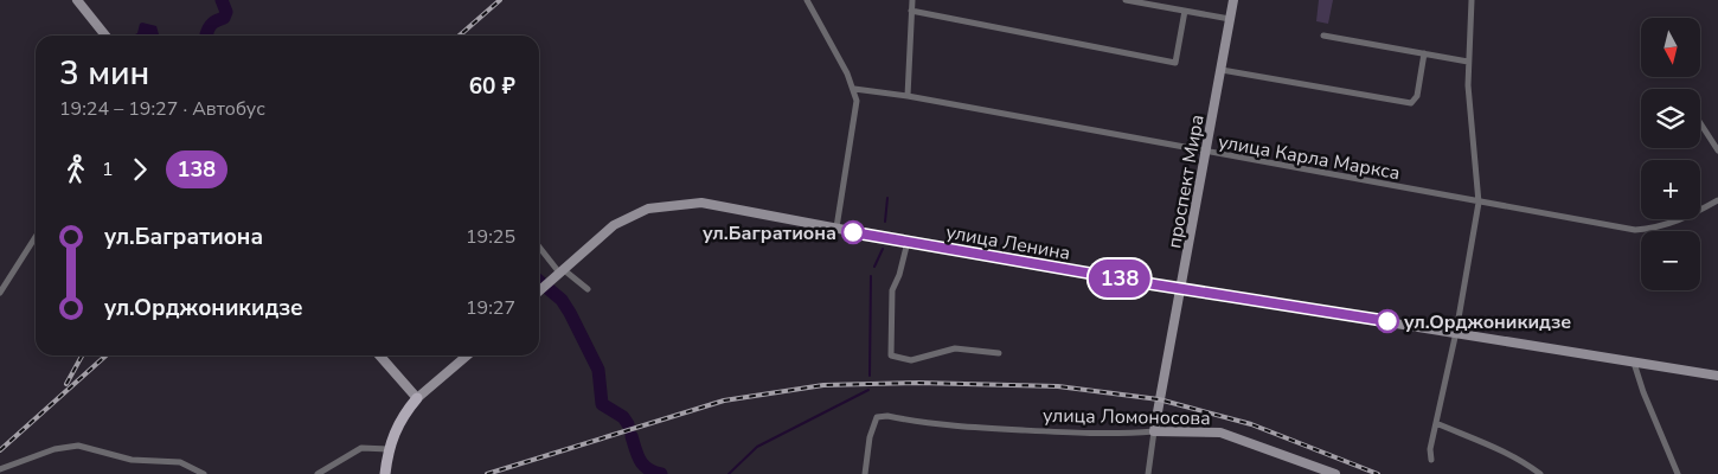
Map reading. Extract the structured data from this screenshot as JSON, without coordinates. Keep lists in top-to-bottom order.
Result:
{
  "streets": {
    "main road": ["проспект Мира", "улица Ленина", "улица Ломоносова"],
    "street": ["улица Карла Маркса"]
  },
  "crossings": [
    ["улица Карла Маркса", "проспект Мира"],
    ["проспект Мира", "улица Ленина"],
    ["проспект Мира", "улица Ломоносова"]
  ],
  "places": ["ул.Багратиона", "ул.Орджоникидзе"],
  "lines": ["bus line 138"],
  "north": "bottom",
  "page": {
    "on_map": "138",
    "map_buttons": ["+", "−"],
    "heading": ["3 мин", "19:24 – 19:27 · Автобус", "60 ₽"],
    "legs": ["1", "138"],
    "list": [
      {
        "name": "ул.Багратиона",
        "value": "19:25"
      },
      {
        "name": "ул.Орджоникидзе",
        "value": "19:27"
      }
    ]
  }
}
